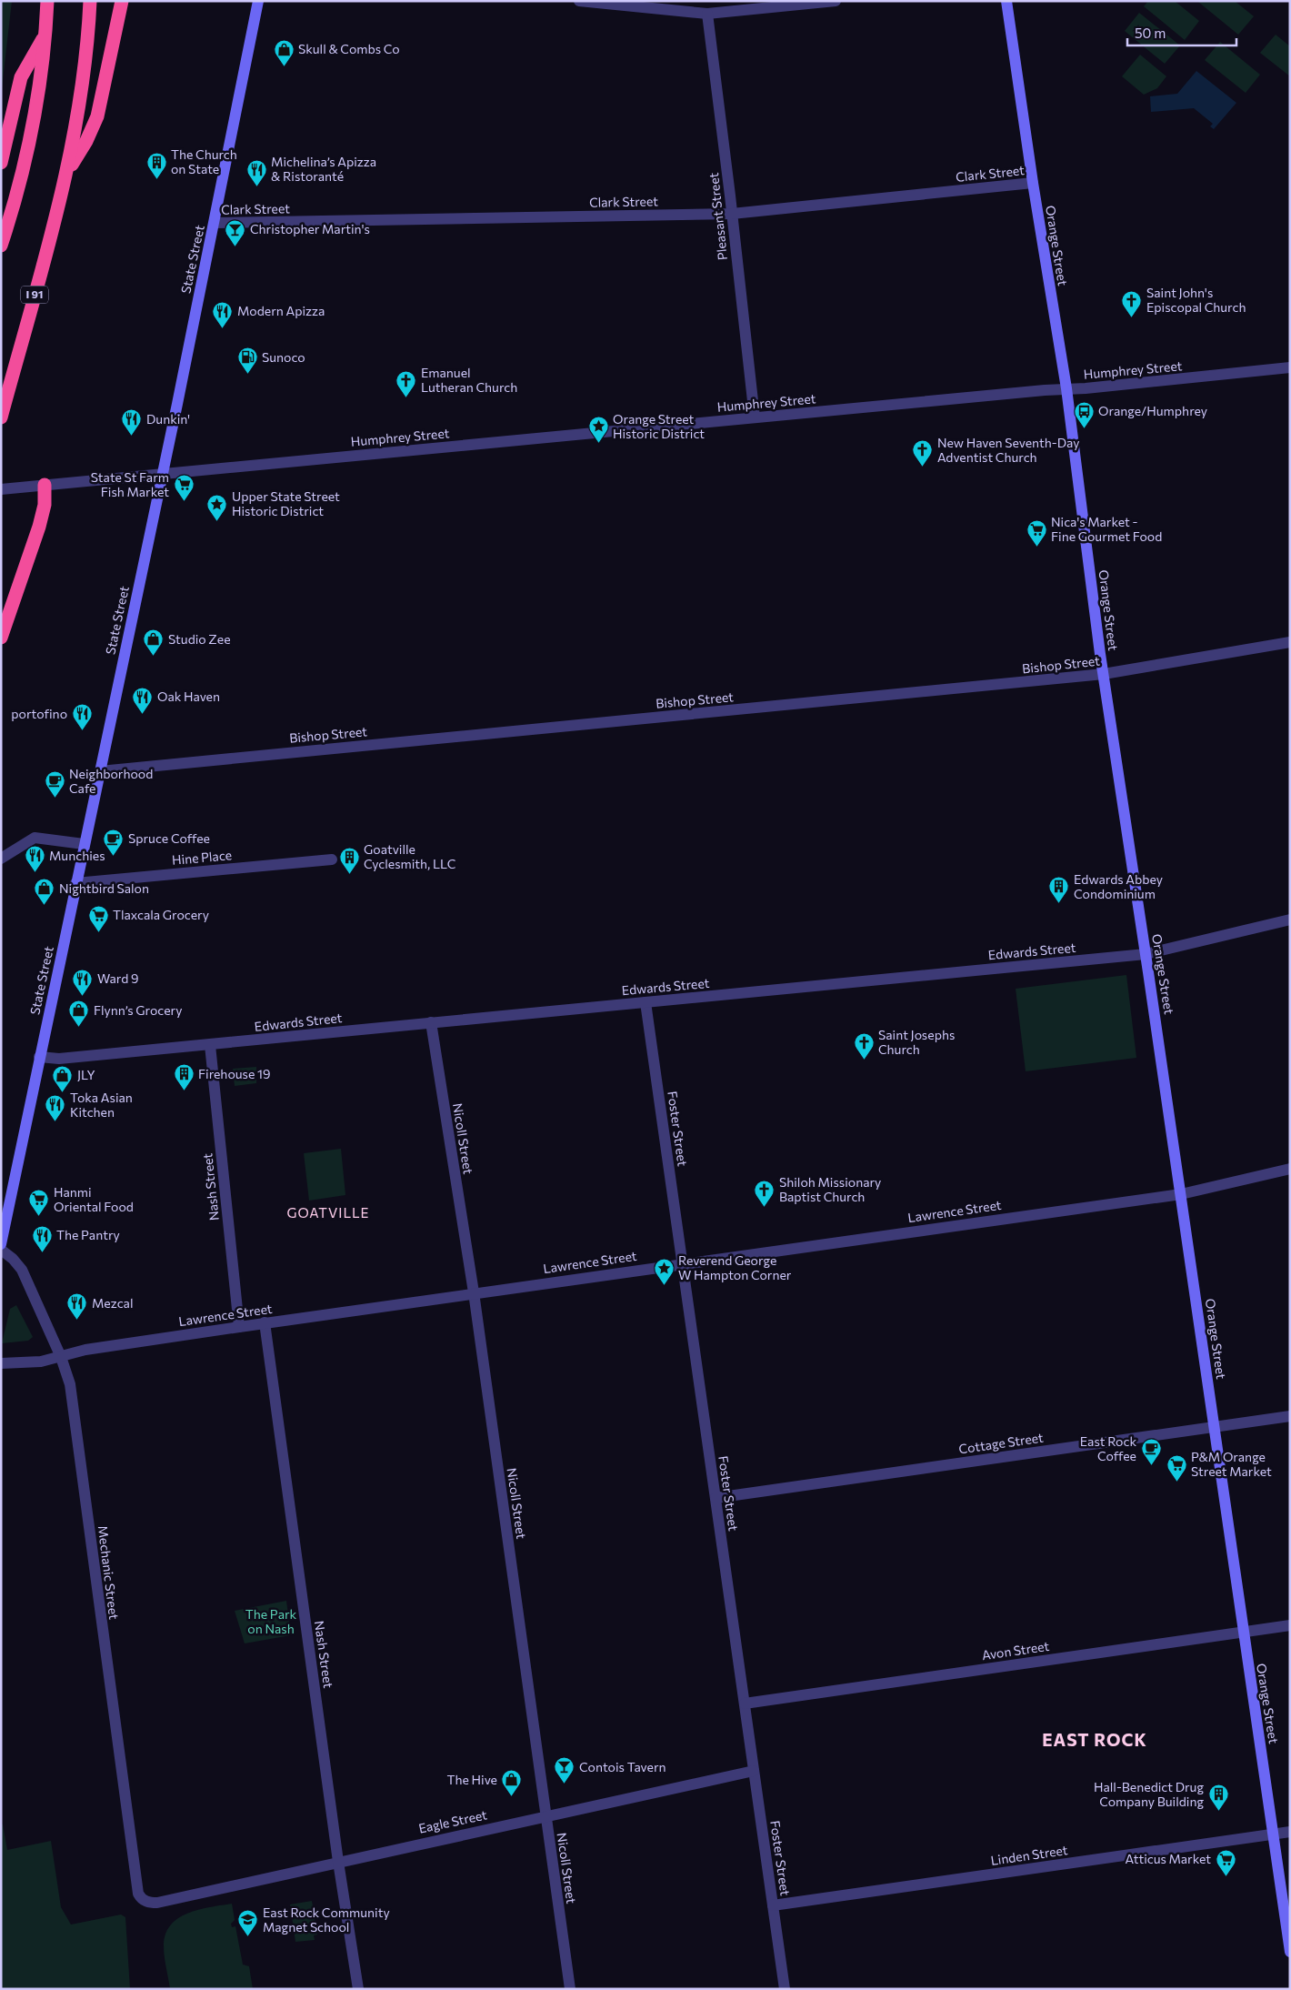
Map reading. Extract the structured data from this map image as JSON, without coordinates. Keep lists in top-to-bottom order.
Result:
{
  "streets": {
    "highway": ["I 91"],
    "main road": ["Orange Street", "State Street"],
    "street": [
      "Clark Street",
      "Pleasant Street",
      "Humphrey Street",
      "Bishop Street",
      "Hine Place",
      "Edwards Street",
      "Foster Street",
      "Nicoll Street",
      "Nash Street",
      "Lawrence Street",
      "Cottage Street",
      "Mechanic Street",
      "Avon Street",
      "Eagle Street",
      "Linden Street"
    ]
  },
  "crossings": [
    ["Clark Street", "Pleasant Street"],
    ["Clark Street", "Orange Street"],
    ["Clark Street", "State Street"],
    ["Pleasant Street", "Humphrey Street"],
    ["Orange Street", "Humphrey Street"],
    ["Orange Street", "Bishop Street"],
    ["Orange Street", "Edwards Street"],
    ["Orange Street", "Lawrence Street"],
    ["Orange Street", "Cottage Street"],
    ["Orange Street", "Avon Street"],
    ["Orange Street", "Linden Street"],
    ["State Street", "Humphrey Street"],
    ["State Street", "Bishop Street"],
    ["State Street", "Hine Place"],
    ["State Street", "Edwards Street"],
    ["Edwards Street", "Foster Street"],
    ["Edwards Street", "Nicoll Street"],
    ["Edwards Street", "Nash Street"],
    ["Foster Street", "Lawrence Street"],
    ["Foster Street", "Cottage Street"],
    ["Foster Street", "Avon Street"],
    ["Foster Street", "Eagle Street"],
    ["Foster Street", "Linden Street"],
    ["Nicoll Street", "Lawrence Street"],
    ["Nicoll Street", "Eagle Street"],
    ["Nash Street", "Lawrence Street"],
    ["Nash Street", "Eagle Street"],
    ["Lawrence Street", "Mechanic Street"],
    ["Mechanic Street", "Eagle Street"]
  ],
  "districts": ["GOATVILLE", "EAST ROCK"],
  "parks": ["The Park on Nash"],
  "places": {
    "shop": [
      "Skull & Combs Co",
      "Studio Zee",
      "Nightbird Salon",
      "Flynn’s Grocery",
      "JLY",
      "The Hive"
    ],
    "building": [
      "The Church on State",
      "Goatville Cyclesmith, LLC",
      "Edwards Abbey Condominium",
      "Firehouse 19",
      "Hall-Benedict Drug Company Building"
    ],
    "restaurant": [
      "Michelina’s Apizza & Ristoranté",
      "Modern Apizza",
      "Dunkin'",
      "Oak Haven",
      "portofino",
      "Munchies",
      "Ward 9",
      "Toka Asian Kitchen",
      "The Pantry",
      "Mezcal"
    ],
    "bar": ["Christopher Martin's", "Contois Tavern"],
    "church": [
      "Saint John's Episcopal Church",
      "Emanuel Lutheran Church",
      "New Haven Seventh-Day Adventist Church",
      "Saint Josephs Church",
      "Shiloh Missionary Baptist Church"
    ],
    "fuel station": ["Sunoco"],
    "bus stop": ["Orange/Humphrey"],
    "place": ["Orange Street Historic District", "Upper State Street Historic District", "Reverend George W Hampton Corner"],
    "supermarket": [
      "State St Farm Fish Market",
      "Nica's Market - Fine Gourmet Food",
      "Tlaxcala Grocery",
      "Hanmi Oriental Food",
      "P&M Orange Street Market",
      "Atticus Market"
    ],
    "cafe": ["Neighborhood Cafe", "Spruce Coffee", "East Rock Coffee"],
    "school or university": ["East Rock Community Magnet School"]
  },
  "scale_bar": "50 m"
}
